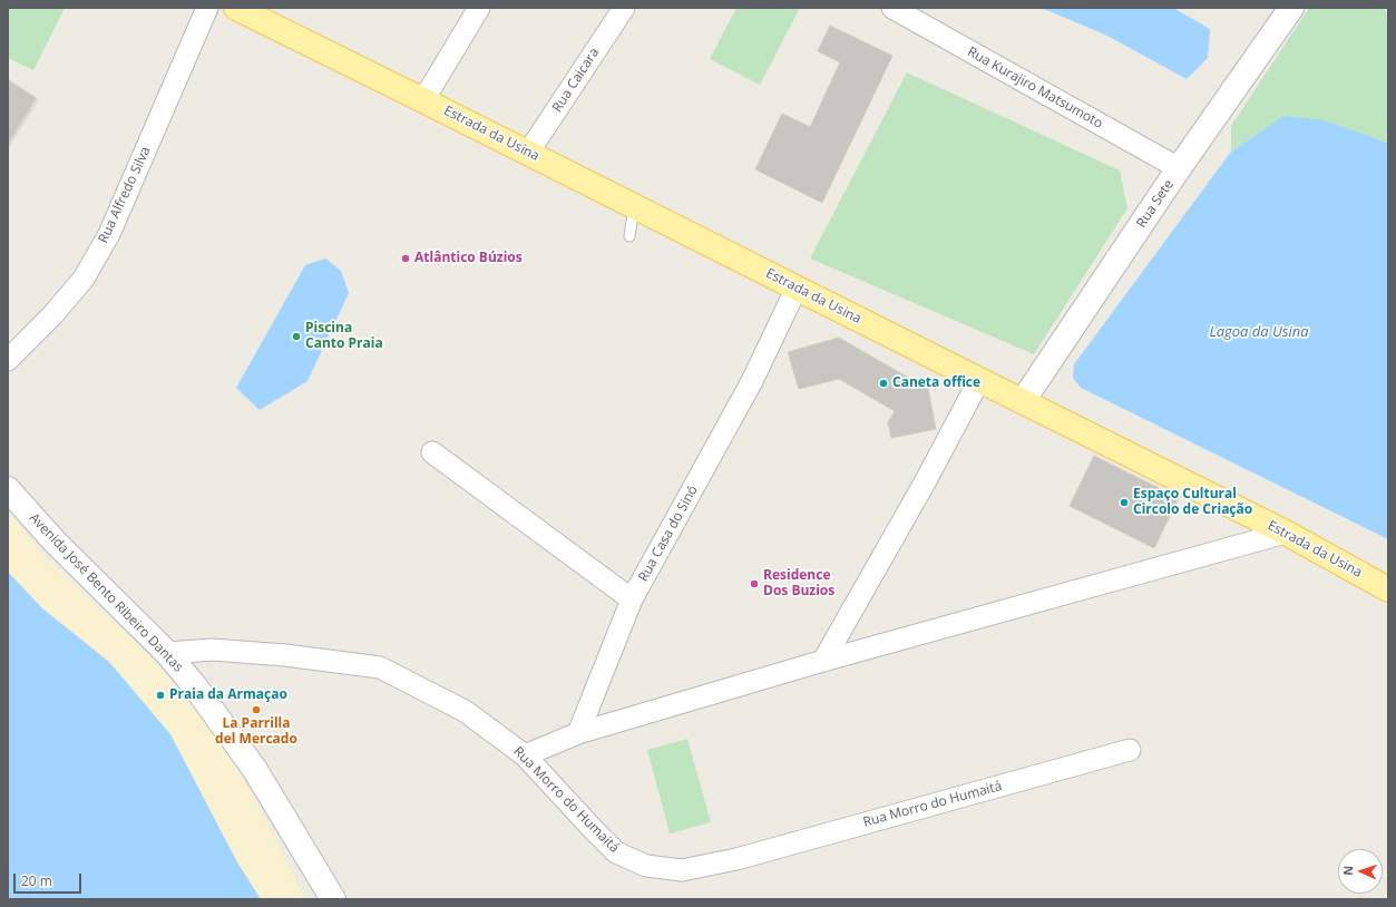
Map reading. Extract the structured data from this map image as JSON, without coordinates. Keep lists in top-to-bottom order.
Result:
{
  "streets": {
    "main road": ["Estrada da Usina"],
    "street": [
      "Rua Caicara",
      "Rua Kurajiro Matsumoto",
      "Rua Alfredo Silva",
      "Rua Sete",
      "Rua Casa do Sinó",
      "Avenida José Bento Ribeiro Dantas",
      "Rua Morro do Humaitá"
    ]
  },
  "crossings": [
    ["Rua Caicara", "Estrada da Usina"],
    ["Rua Kurajiro Matsumoto", "Rua Sete"],
    ["Estrada da Usina", "Rua Sete"],
    ["Estrada da Usina", "Rua Casa do Sinó"],
    ["Avenida José Bento Ribeiro Dantas", "Rua Morro do Humaitá"]
  ],
  "water": ["Lagoa da Usina"],
  "places": [
    "Atlântico Búzios",
    "Piscina Canto Praia",
    "Caneta office",
    "Espaço Cultural Circolo de Criação",
    "Residence Dos Buzios",
    "Praia da Armaçao",
    "La Parrilla del Mercado"
  ],
  "scale_bar": "20 m",
  "north": "left"
}
